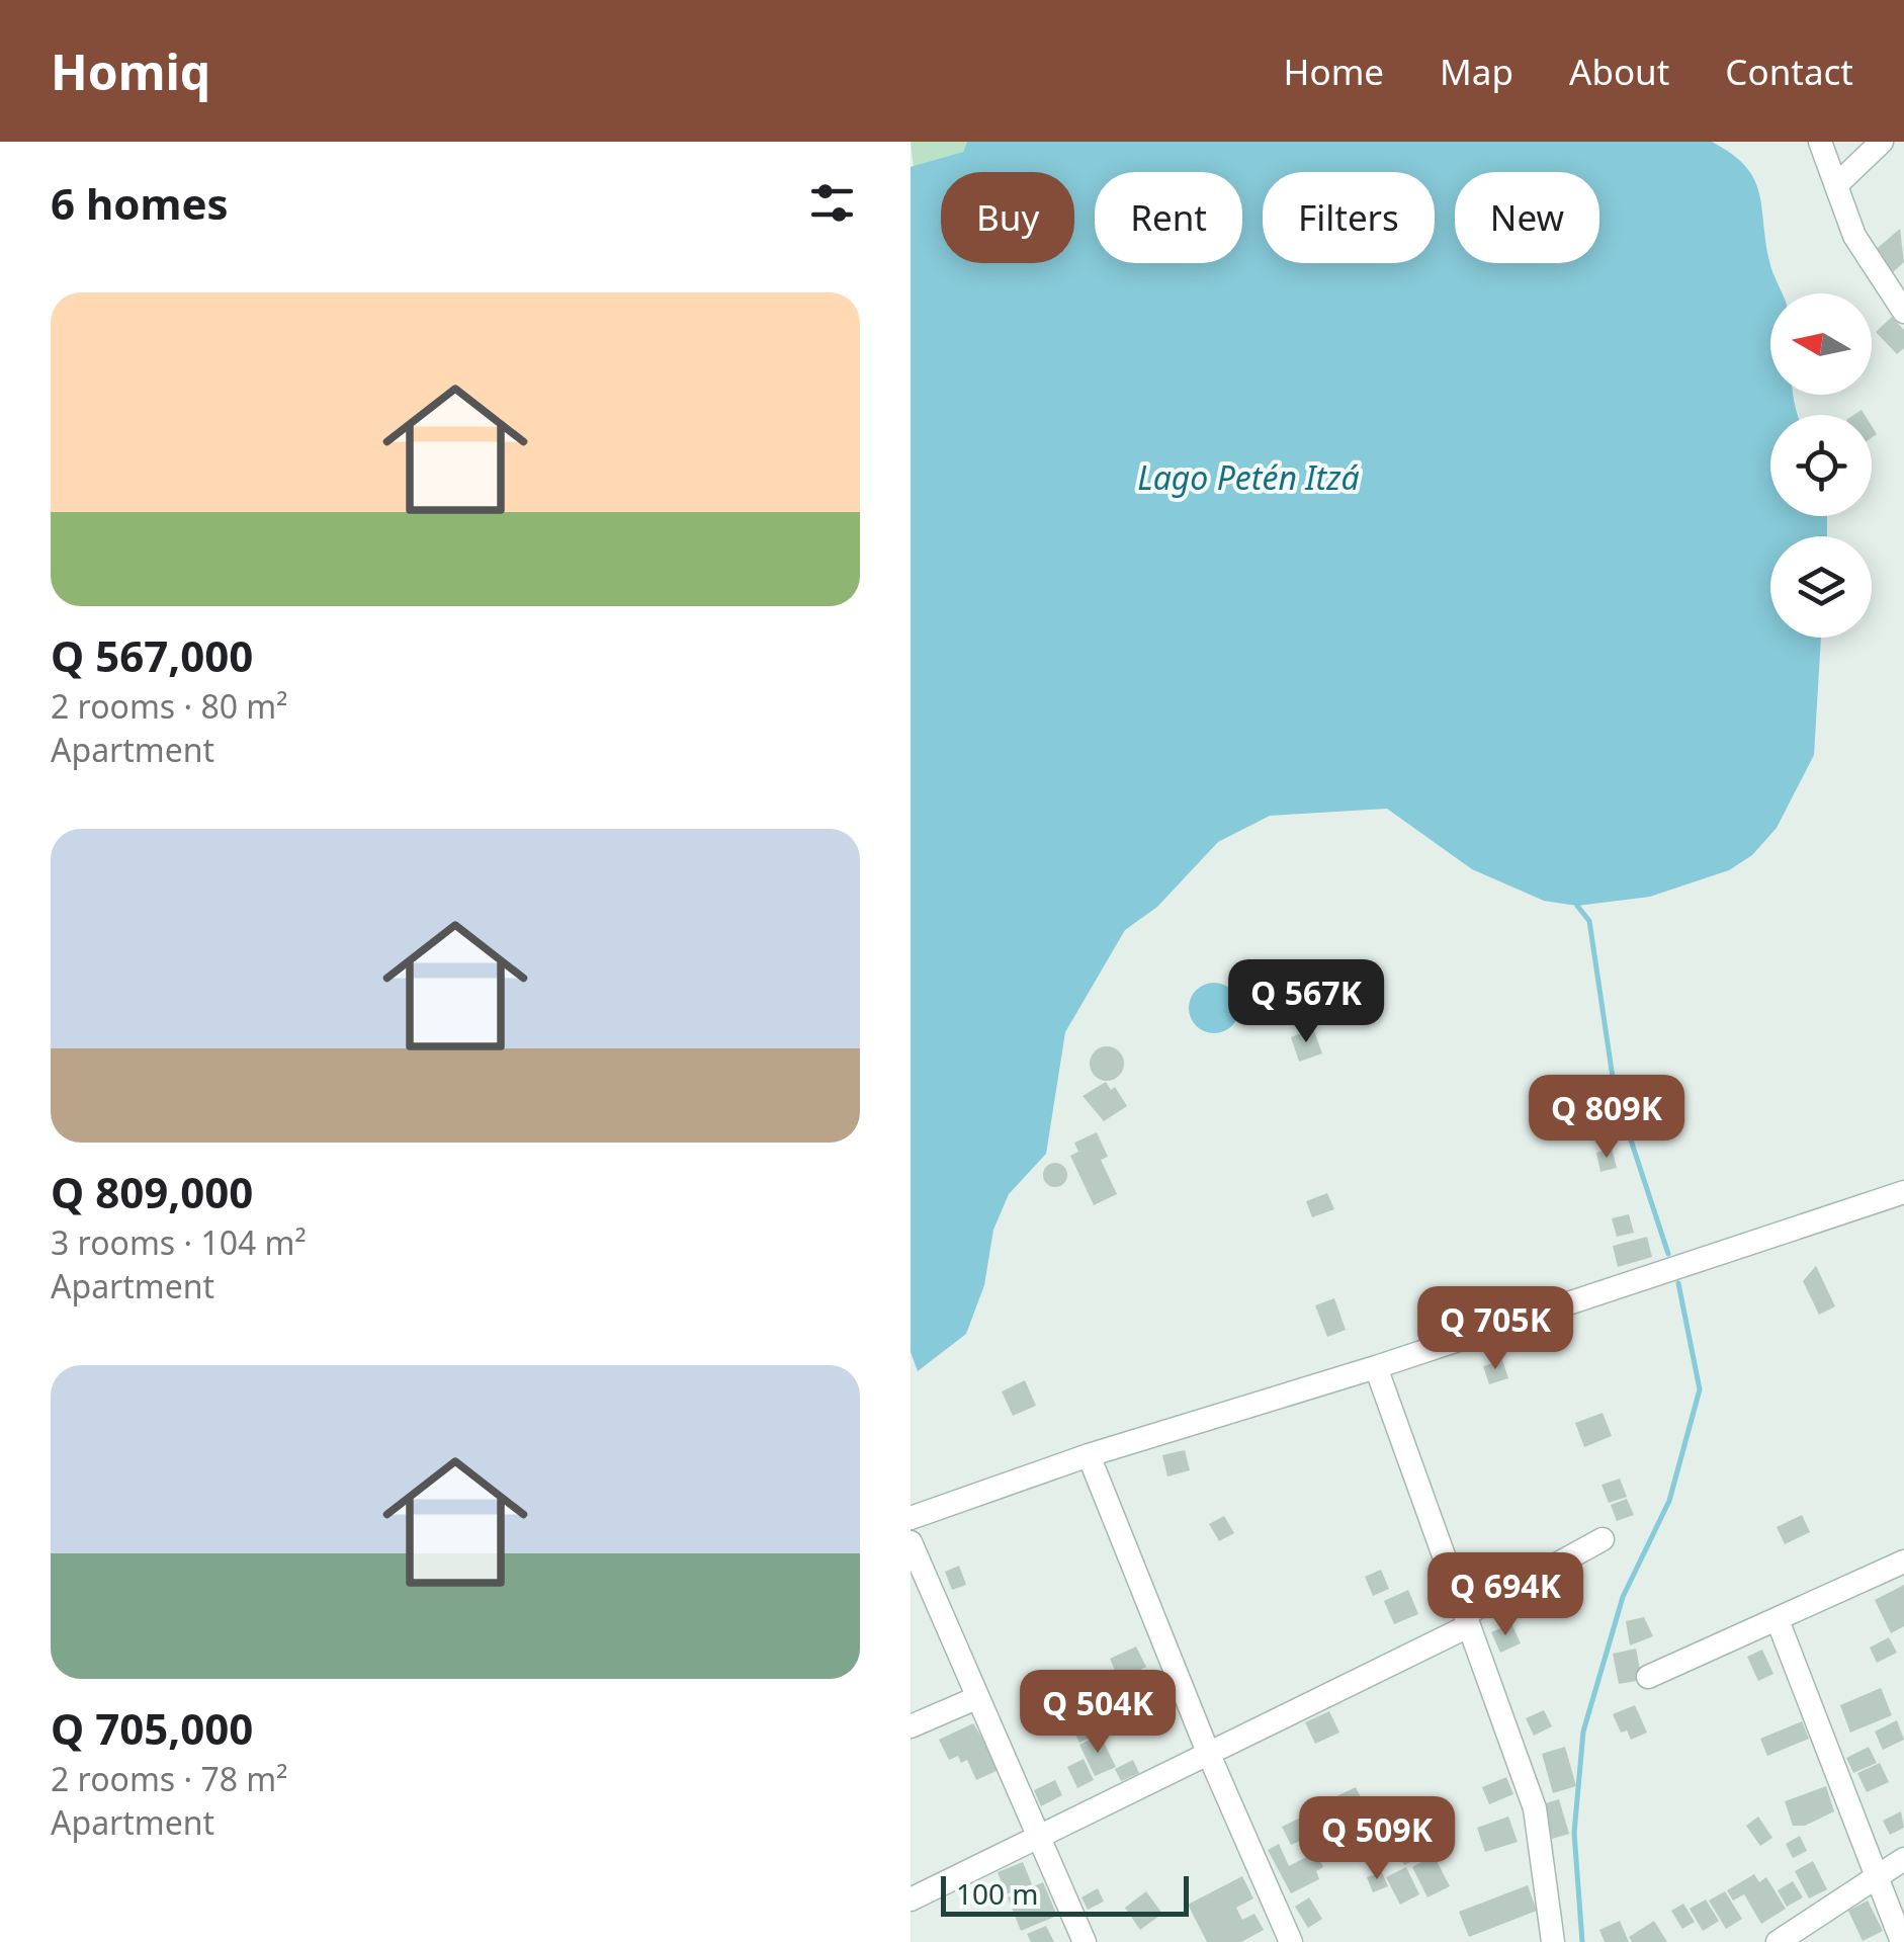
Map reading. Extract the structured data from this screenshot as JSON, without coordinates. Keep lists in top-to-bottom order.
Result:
{
  "water": ["Lago Petén Itzá"],
  "scale_bar": "100 m",
  "north": "left",
  "page": {
    "header": "Homiq",
    "nav": [
      "Home",
      "Map",
      "About",
      "Contact"
    ],
    "heading": "6 homes",
    "chip": [
      "Buy",
      "Rent",
      "Filters",
      "New"
    ],
    "list": [
      {
        "name": "Q 567,000",
        "note": "2 rooms · 80 m² · Apartment"
      },
      {
        "name": "Q 809,000",
        "note": "3 rooms · 104 m² · Apartment"
      },
      {
        "name": "Q 705,000",
        "note": "2 rooms · 78 m² · Apartment"
      }
    ],
    "price": [
      "Q 567K",
      "Q 809K",
      "Q 705K",
      "Q 694K",
      "Q 504K",
      "Q 509K"
    ],
    "scale": "100 m"
  }
}
